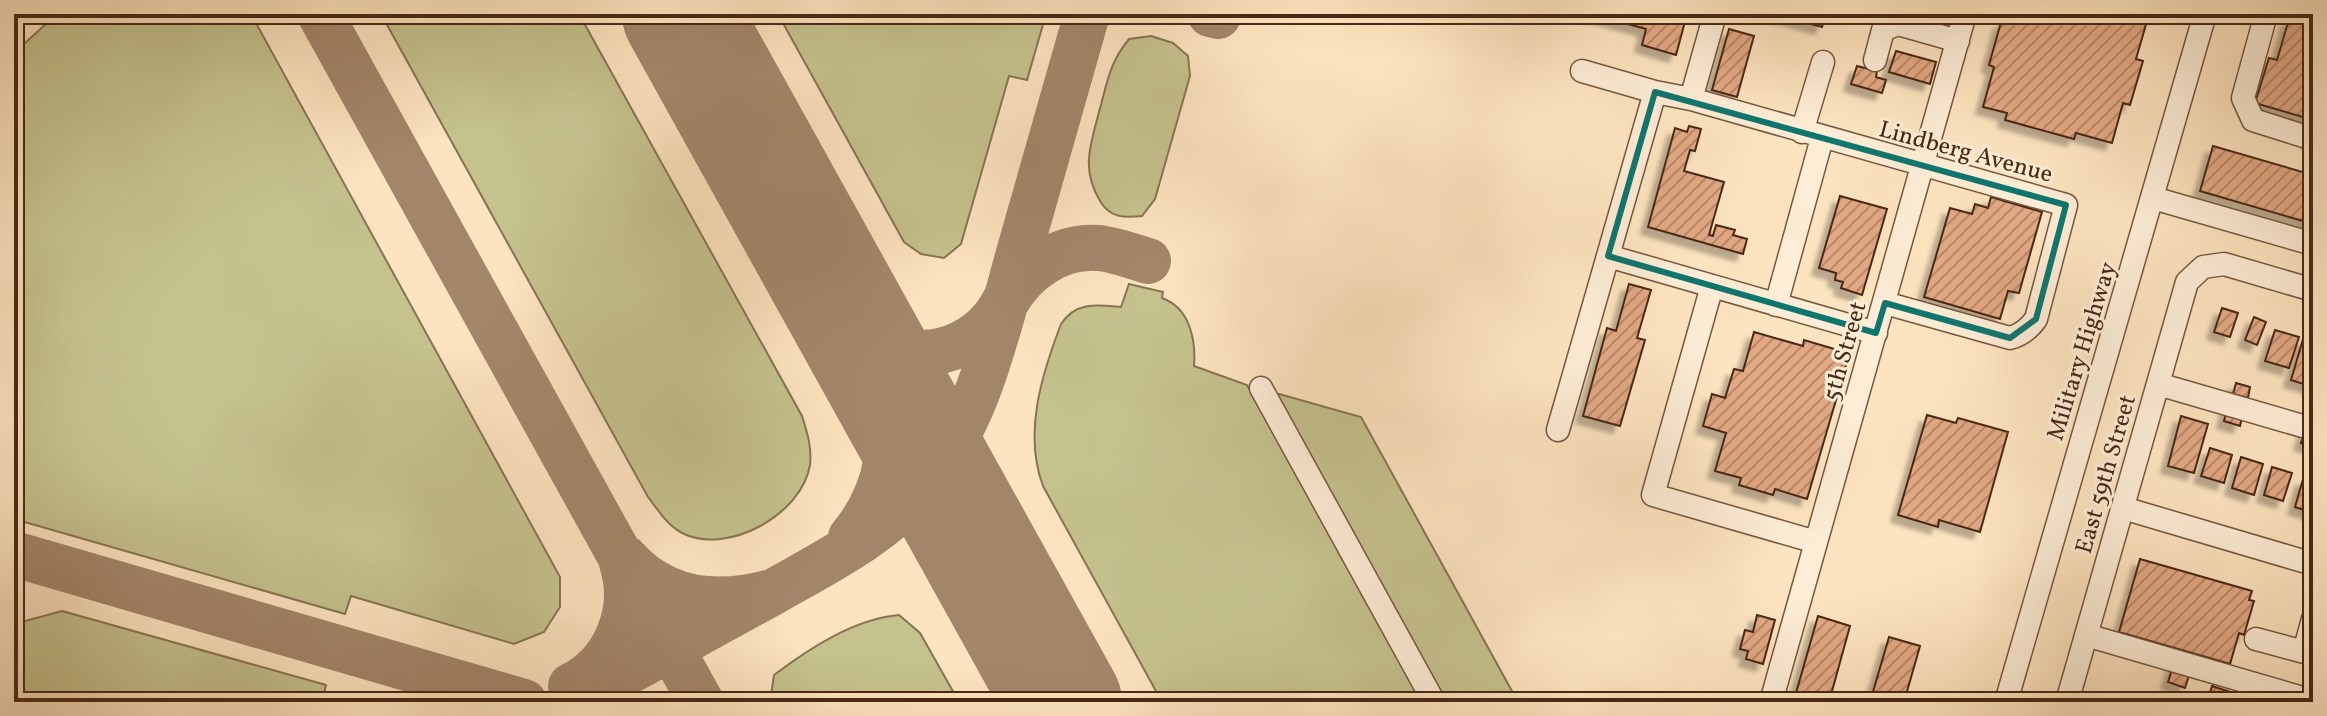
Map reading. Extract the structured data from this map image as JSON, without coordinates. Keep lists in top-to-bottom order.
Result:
{
  "streets": {
    "street": [
      "Lindberg Avenue",
      "5th Street",
      "Military Highway",
      "East 59th Street"
    ]
  },
  "crossings": [
    ["Lindberg Avenue", "5th Street"]
  ]
}
